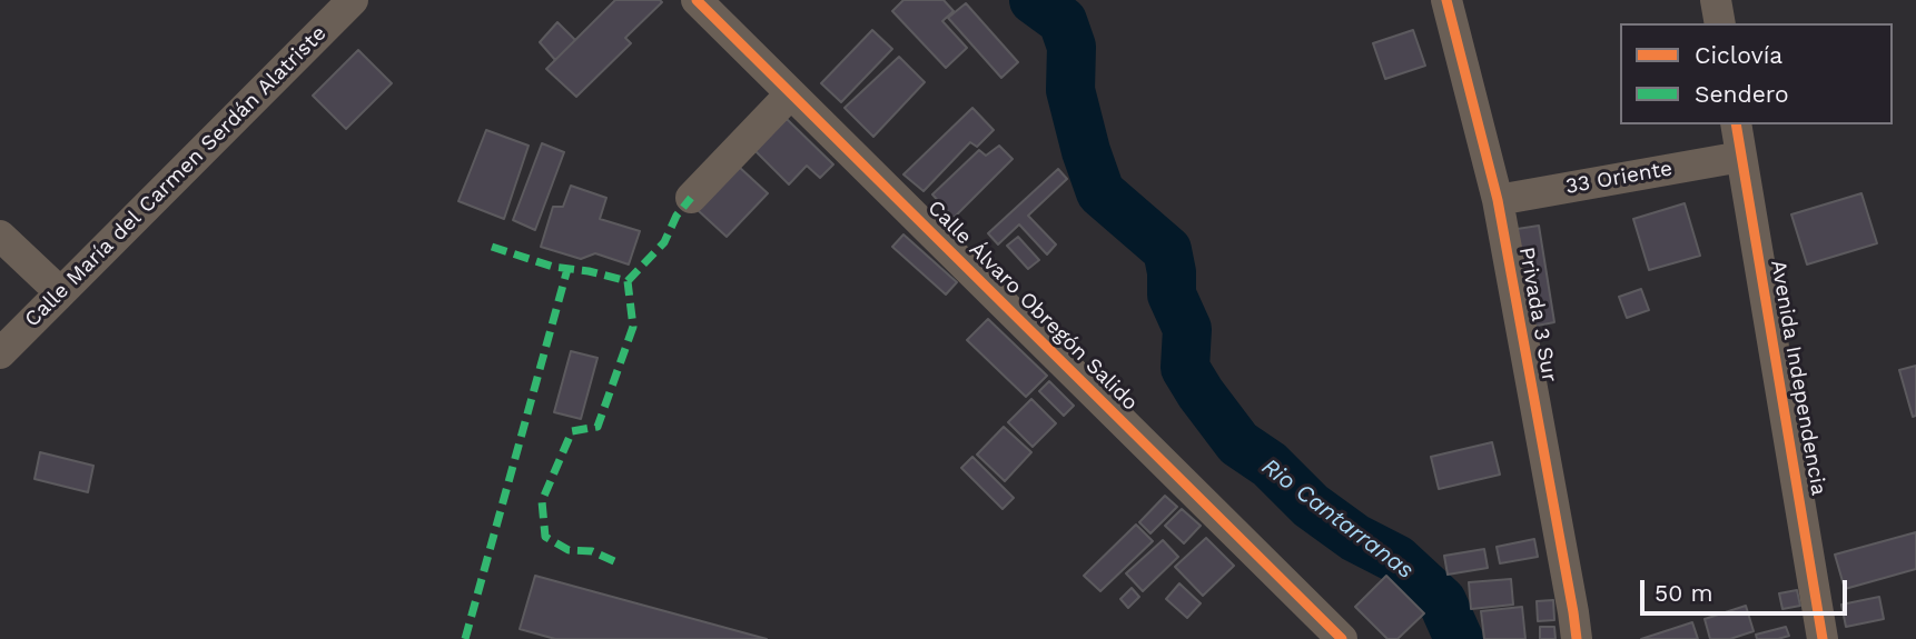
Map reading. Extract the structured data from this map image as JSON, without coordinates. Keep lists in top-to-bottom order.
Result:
{
  "streets": {
    "street": [
      "Calle María del Carmen Serdán Alatriste",
      "33 Oriente",
      "Calle Álvaro Obregón Salido",
      "Privada 3 Sur",
      "Avenida Independencia"
    ]
  },
  "crossings": [
    ["33 Oriente", "Privada 3 Sur"],
    ["33 Oriente", "Avenida Independencia"]
  ],
  "water": ["Rio Cantarranas"],
  "legend": ["Ciclovía", "Sendero"],
  "scale_bar": "50 m"
}
